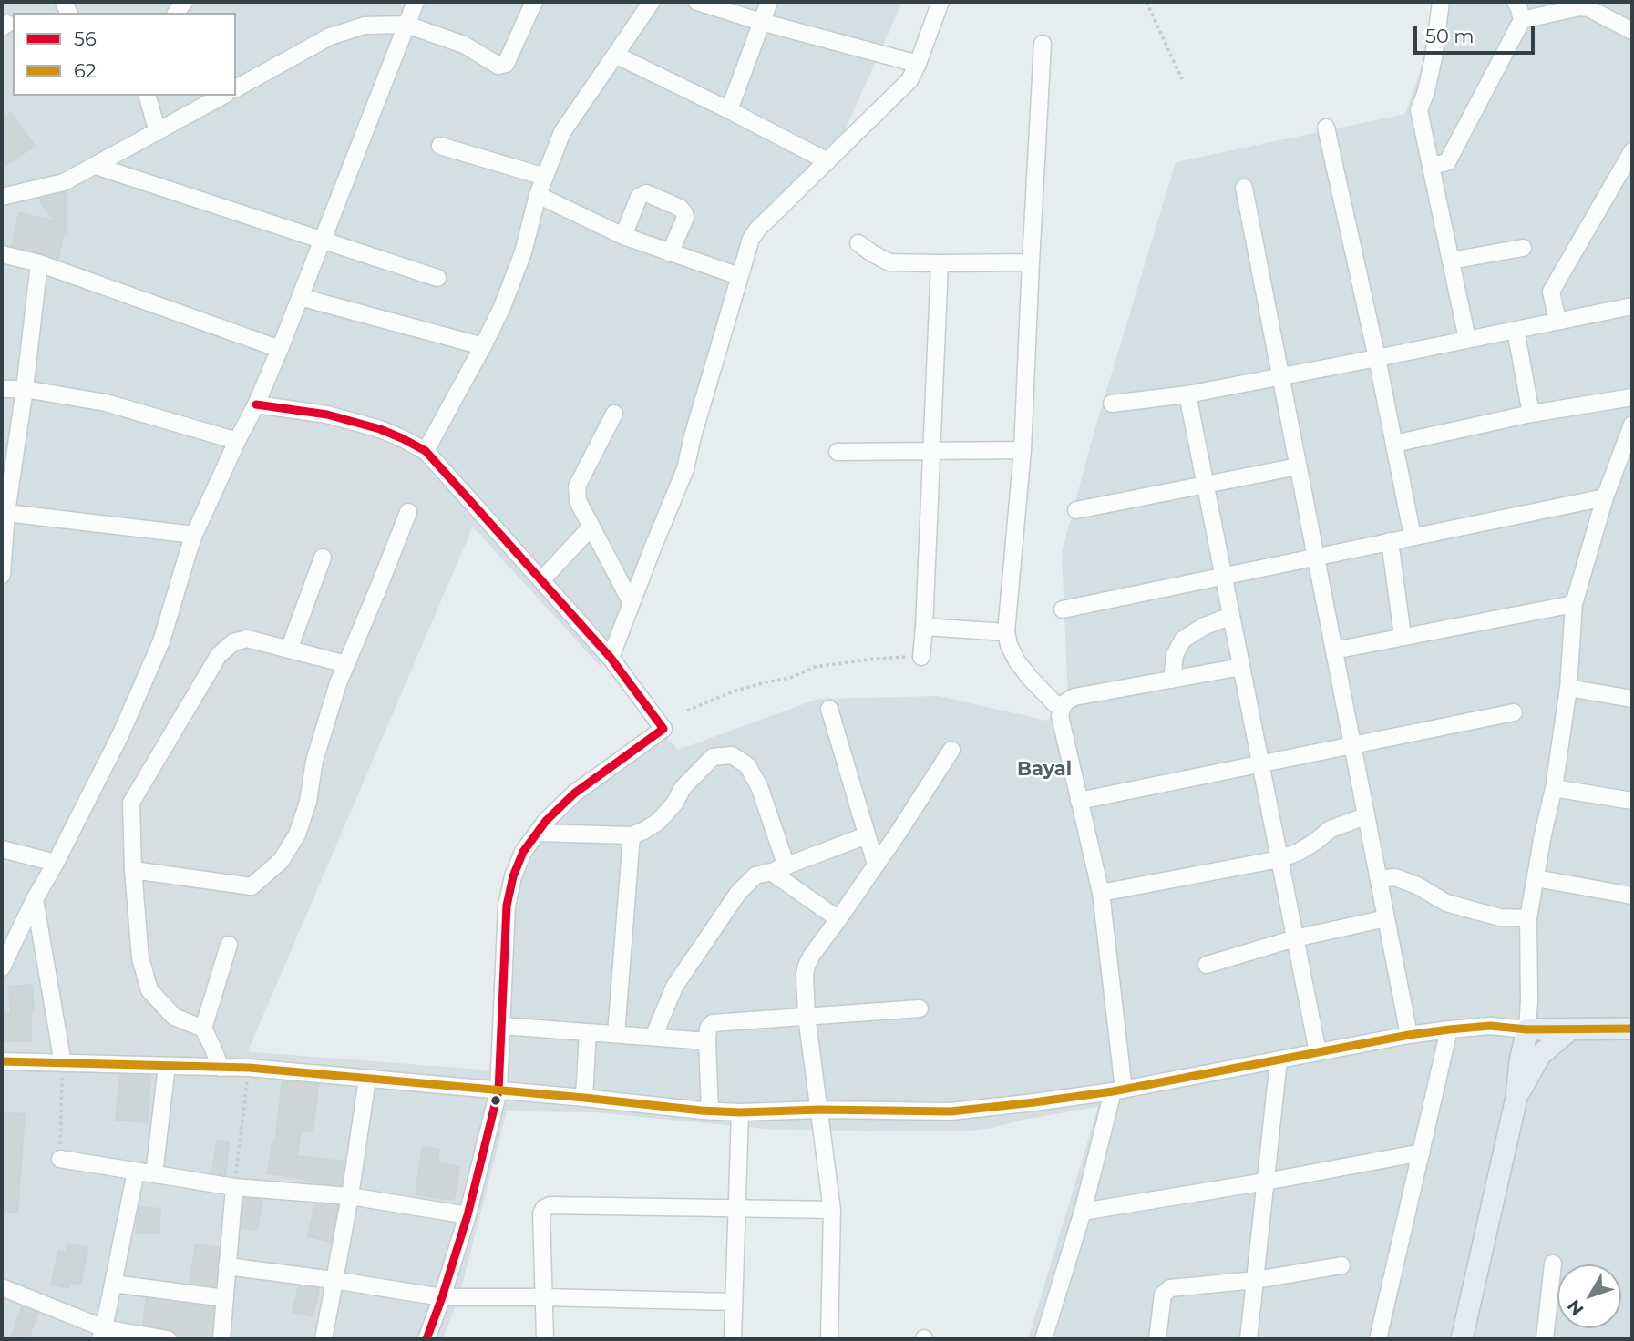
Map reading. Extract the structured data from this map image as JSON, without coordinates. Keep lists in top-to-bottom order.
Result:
{
  "districts": ["Bayal"],
  "lines": ["transit line 56", "transit line 62"],
  "legend": ["56", "62"],
  "scale_bar": "50 m",
  "north": "bottom left"
}
